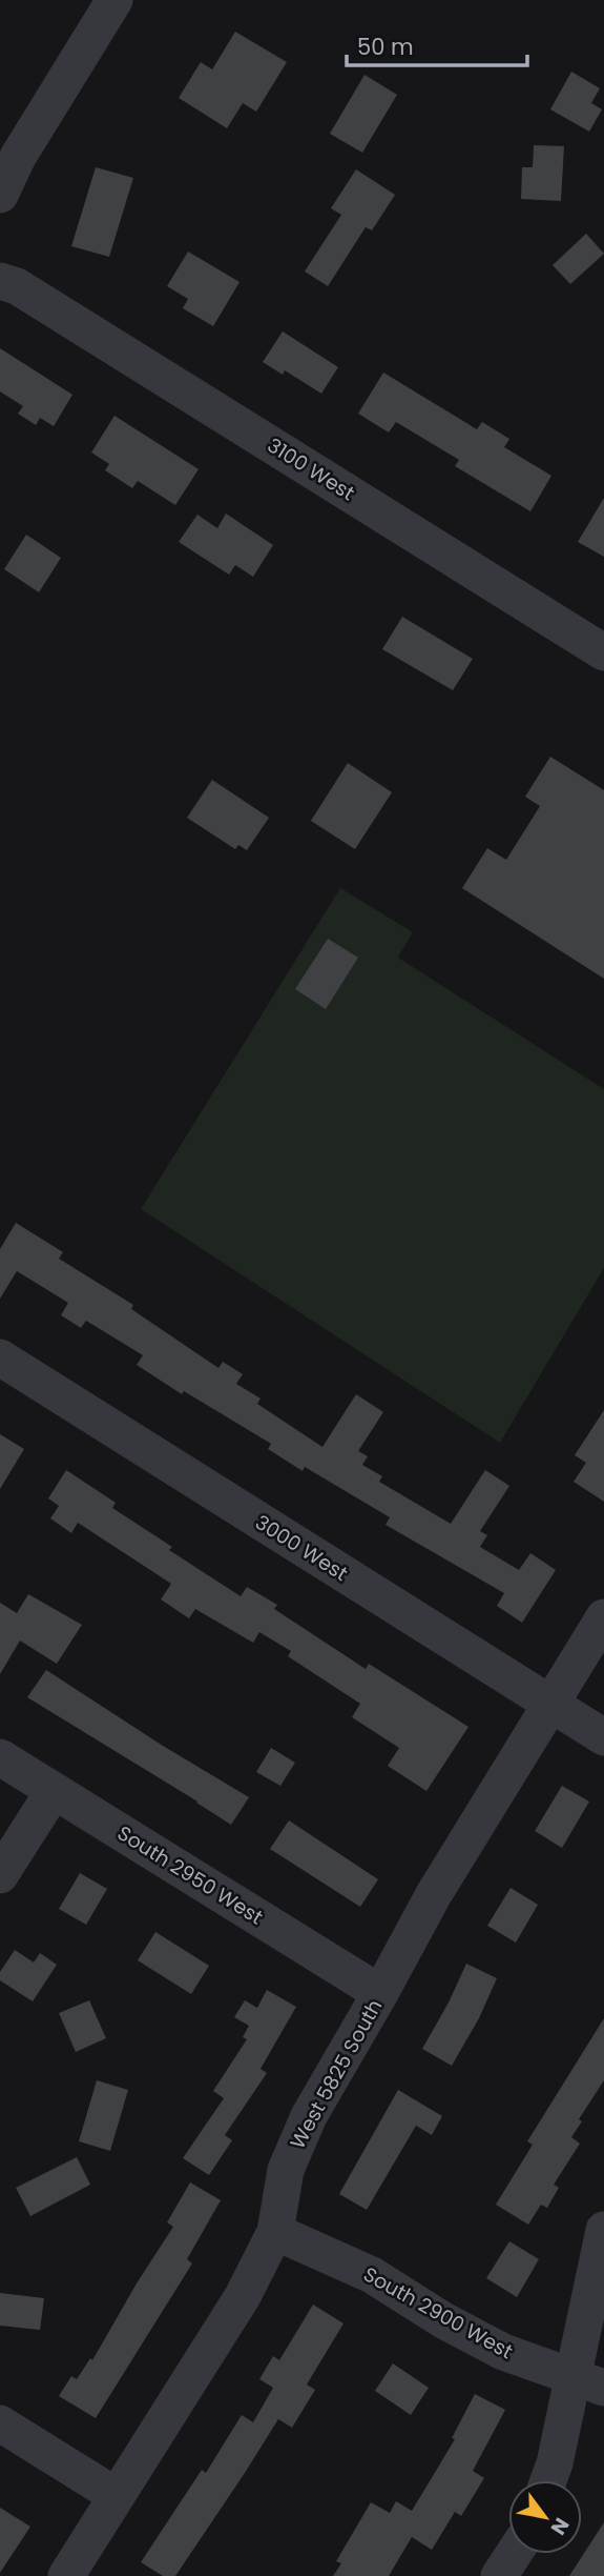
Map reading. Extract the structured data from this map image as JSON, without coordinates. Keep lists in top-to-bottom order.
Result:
{
  "streets": {
    "street": [
      "3100 West",
      "3000 West",
      "South 2950 West",
      "West 5825 South",
      "South 2900 West"
    ]
  },
  "crossings": [
    ["3000 West", "West 5825 South"],
    ["South 2950 West", "West 5825 South"],
    ["West 5825 South", "South 2900 West"]
  ],
  "scale_bar": "50 m",
  "north": "bottom right"
}
